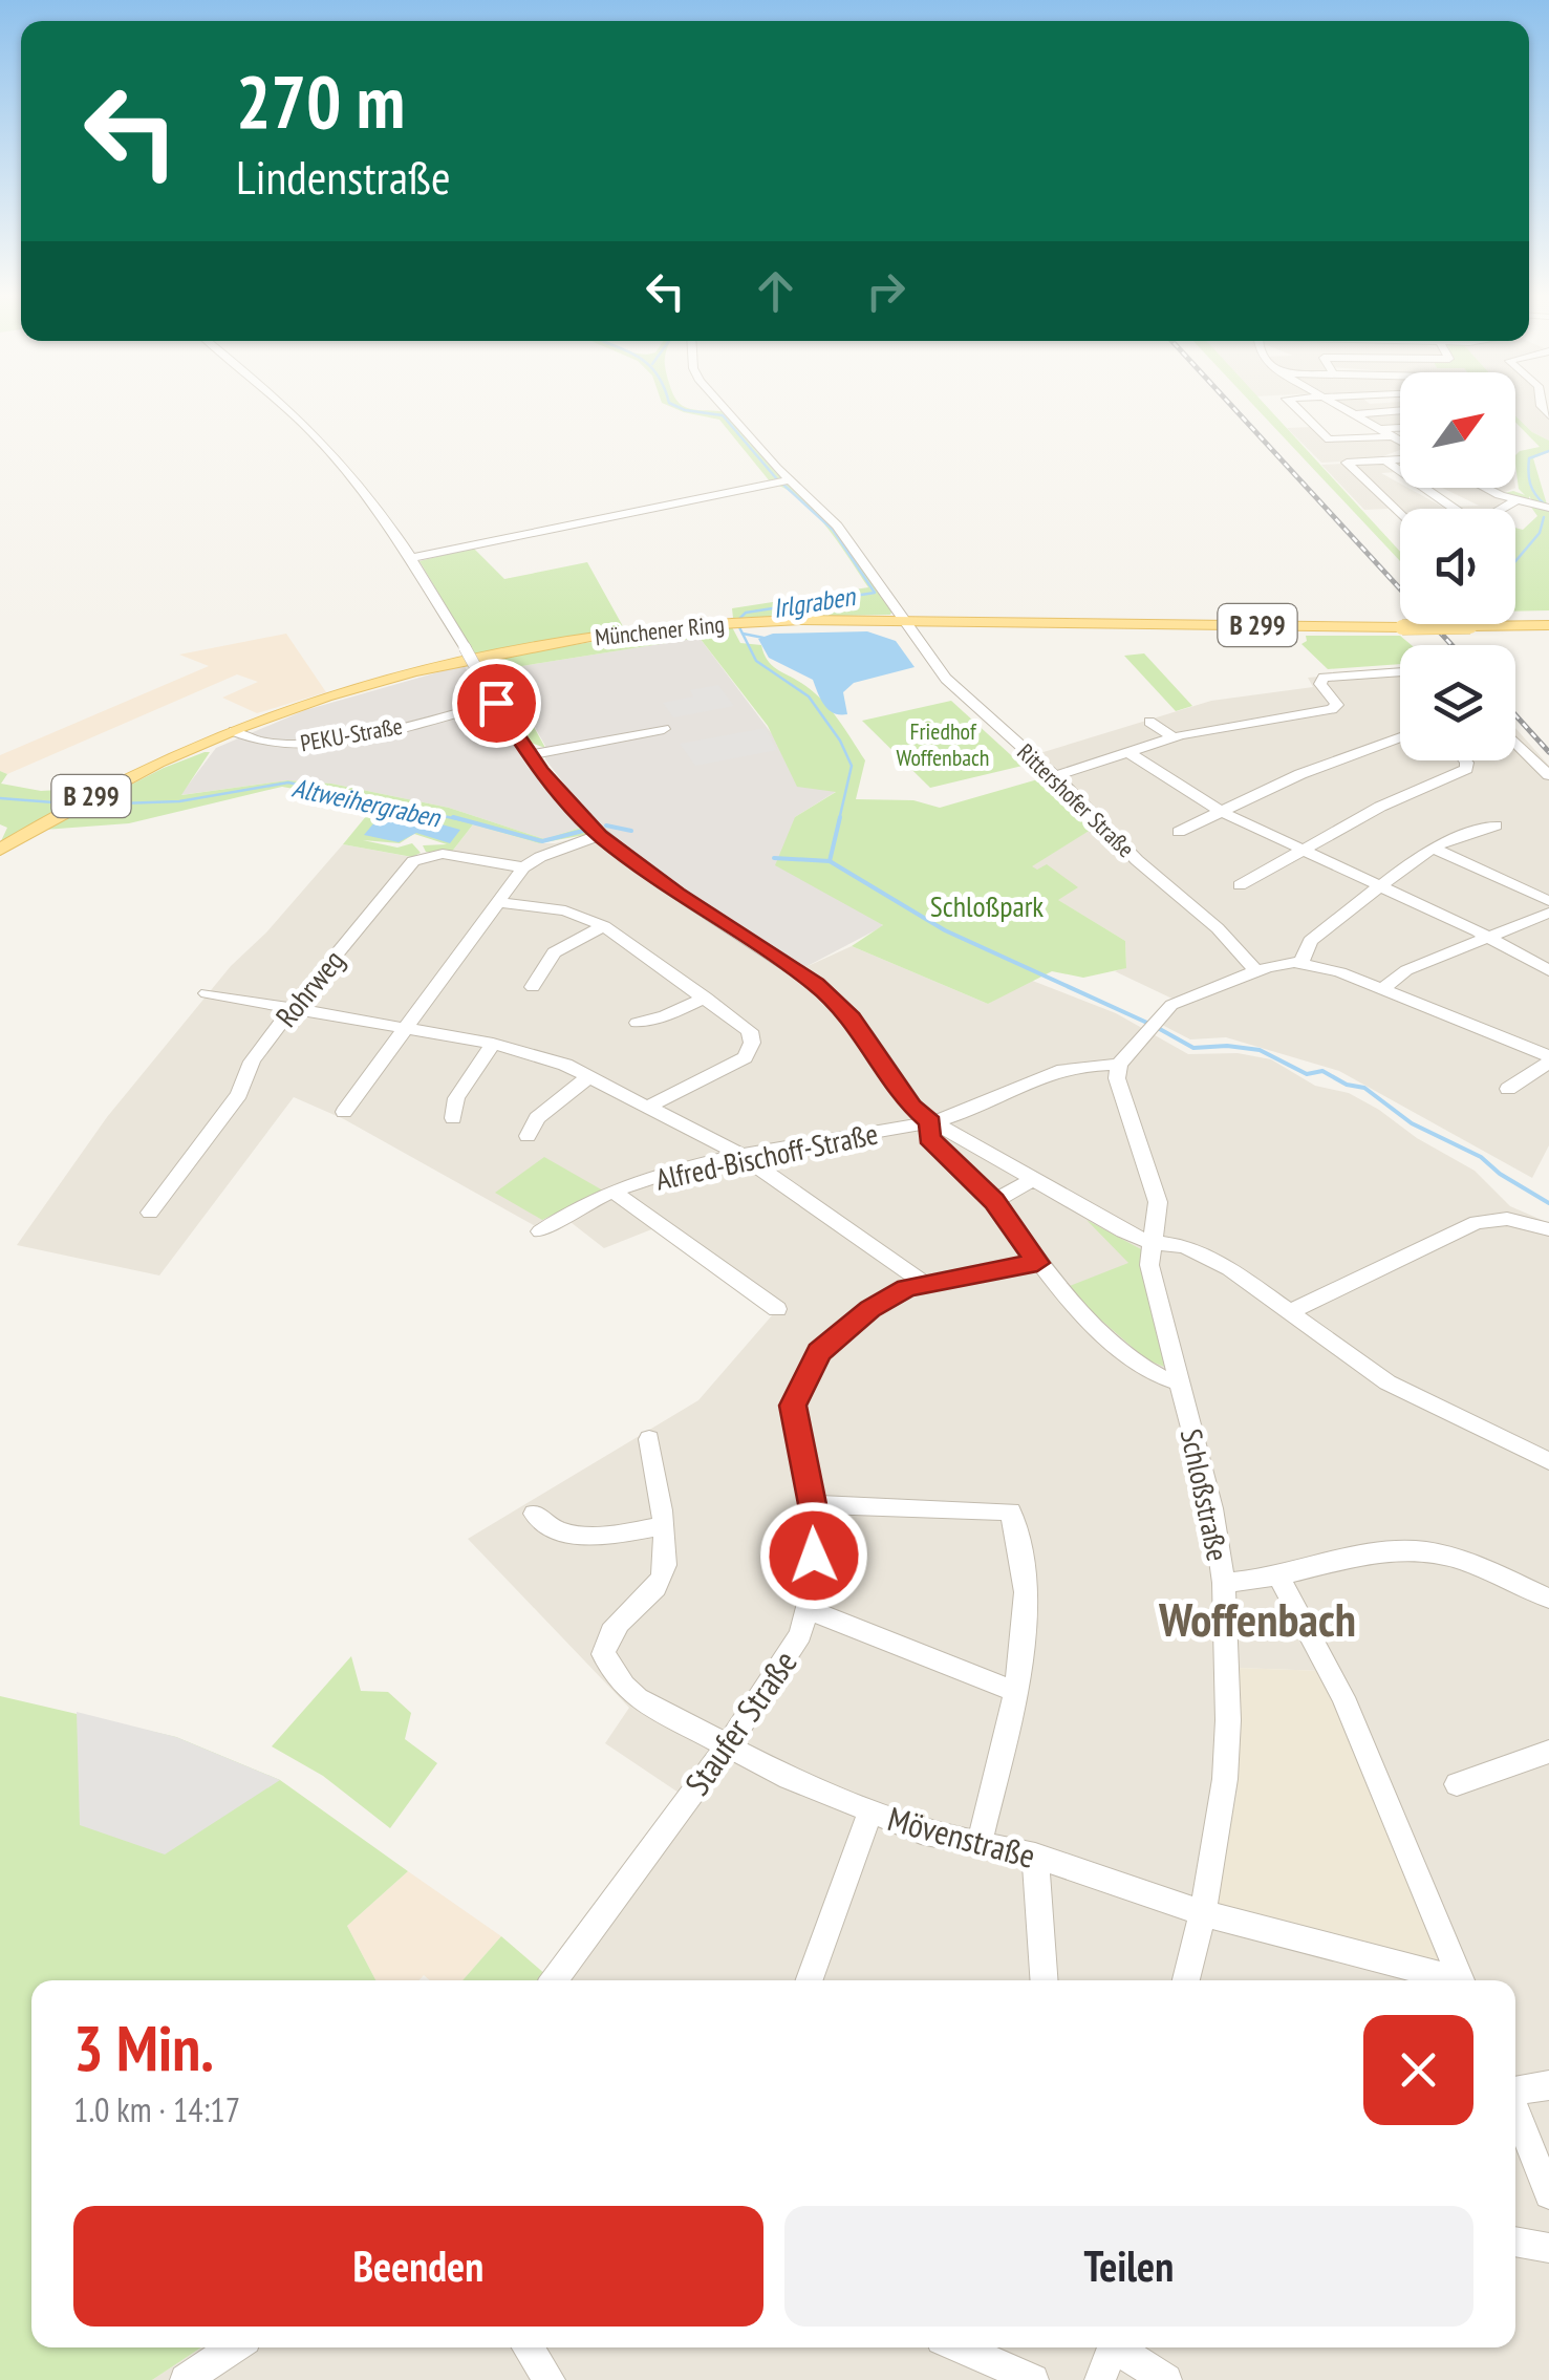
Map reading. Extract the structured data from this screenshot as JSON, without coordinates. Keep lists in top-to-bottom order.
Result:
{
  "streets": {
    "main road": ["B 299", "Münchener Ring"],
    "street": [
      "PEKU-Straße",
      "Rittershofer Straße",
      "Rohrweg",
      "Alfred-Bischoff-Straße",
      "Schloßstraße",
      "Staufer Straße",
      "Mövenstraße"
    ]
  },
  "crossings": [
    ["Münchener Ring", "PEKU-Straße"],
    ["Münchener Ring", "Rittershofer Straße"],
    ["Alfred-Bischoff-Straße", "Schloßstraße"],
    ["Schloßstraße", "Mövenstraße"],
    ["Staufer Straße", "Mövenstraße"]
  ],
  "districts": ["Woffenbach"],
  "water": ["Irlgraben", "Altweihergraben"],
  "parks": ["Friedhof Woffenbach", "Schloßpark"],
  "north": "top right",
  "page": {
    "turn": ["270 m", "Lindenstraße"],
    "heading": ["3 Min.", "1.0 km · 14:17"],
    "buttons": ["Beenden", "Teilen"]
  }
}
